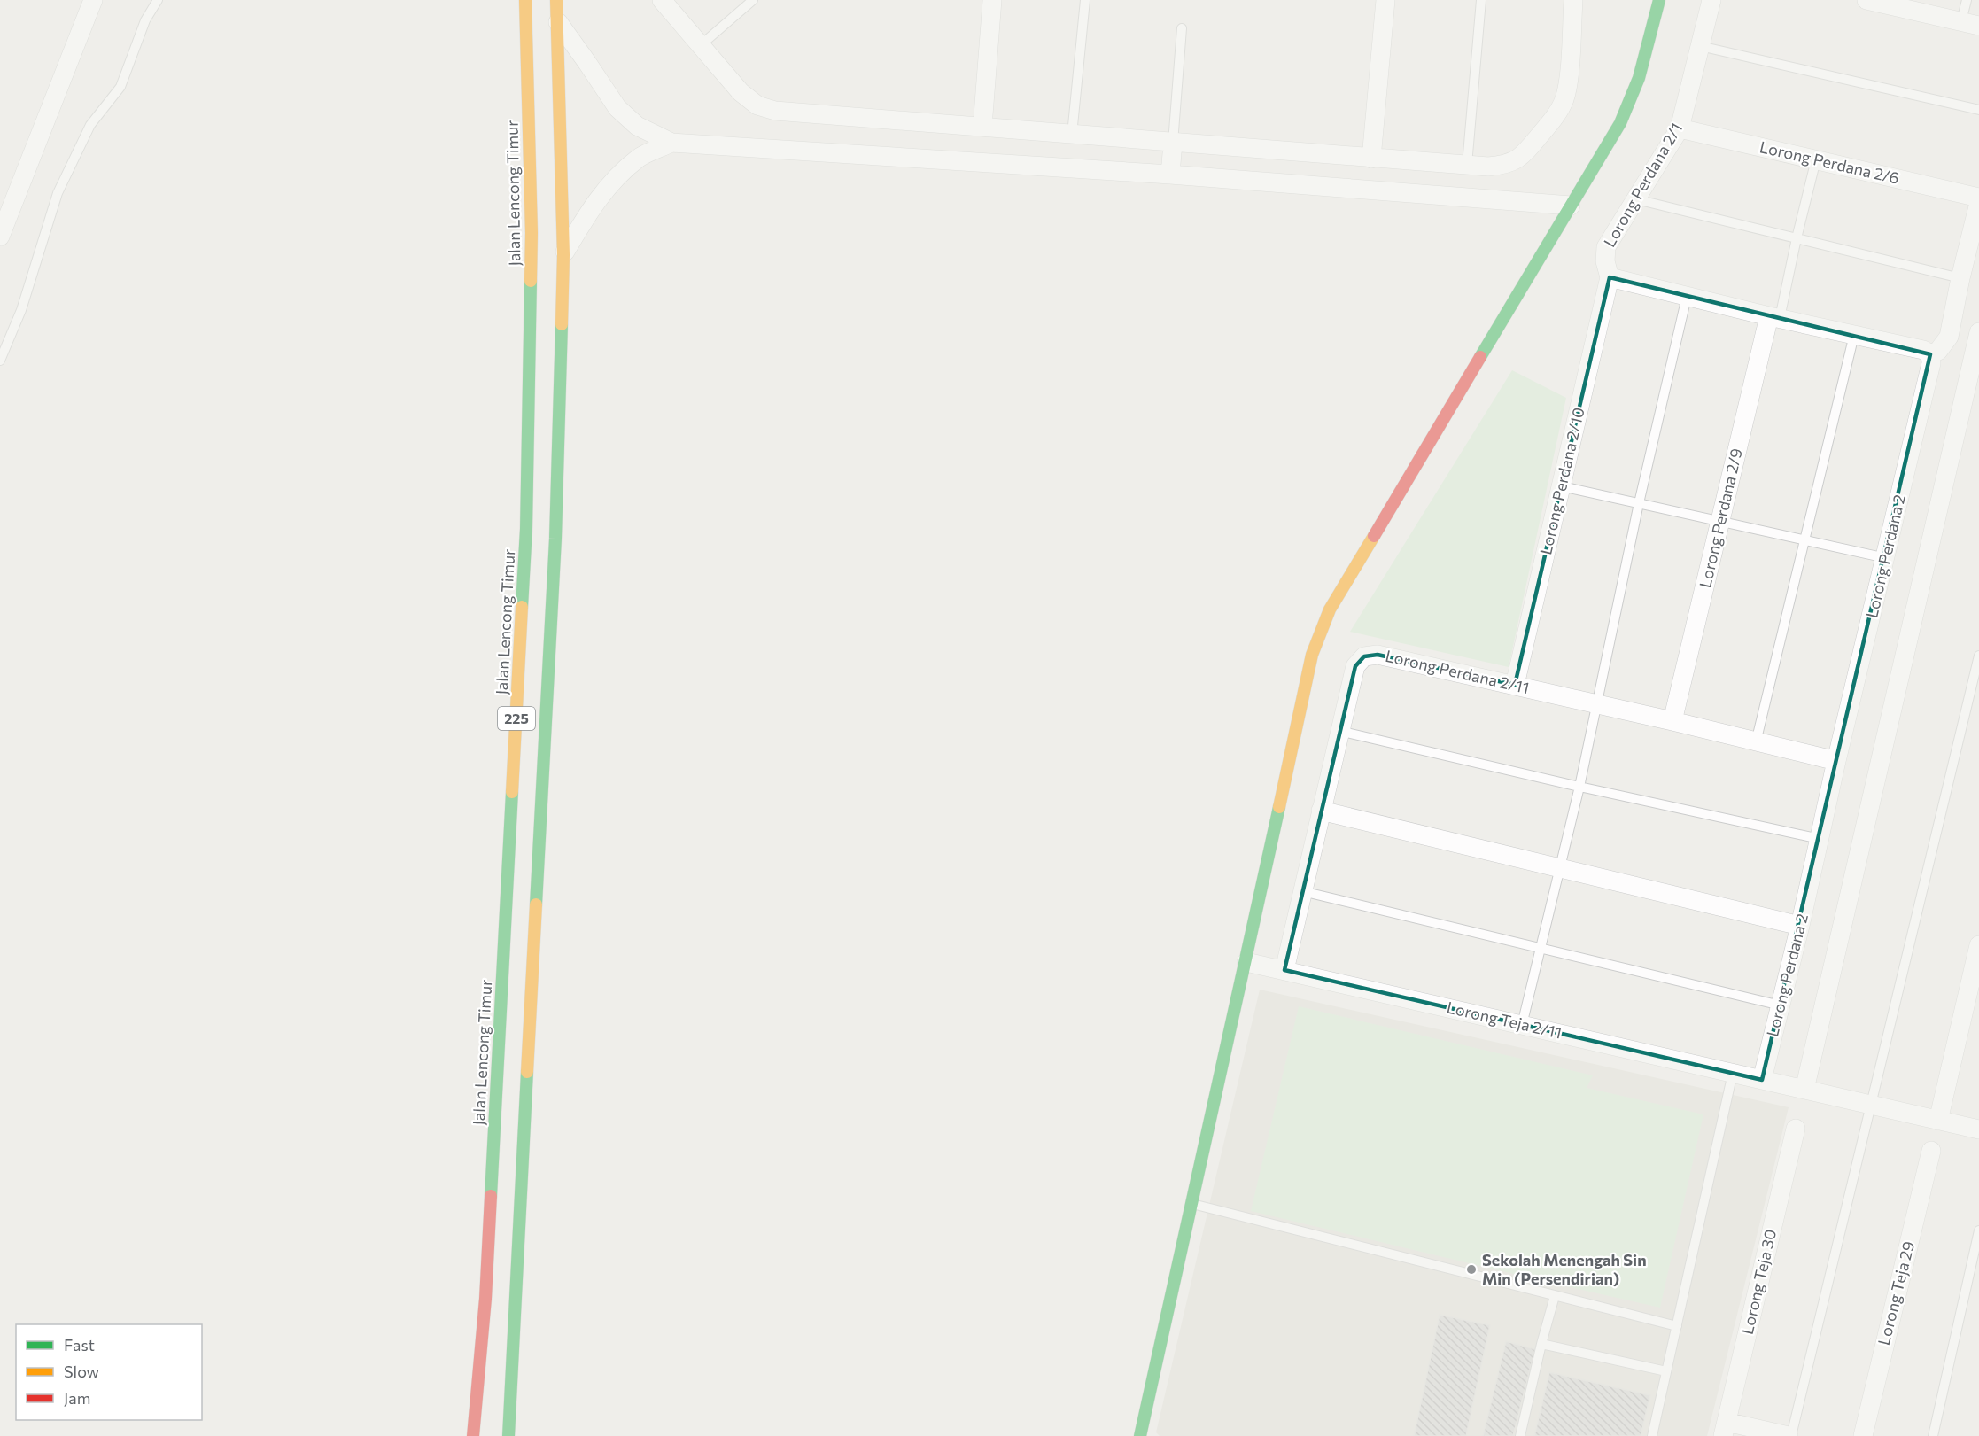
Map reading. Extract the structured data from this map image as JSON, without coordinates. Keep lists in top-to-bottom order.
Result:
{
  "streets": {
    "main road": ["Jalan Lencong Timur", "225"],
    "street": [
      "Lorong Perdana 2/6",
      "Lorong Perdana 2/1",
      "Lorong Perdana 2/10",
      "Lorong Perdana 2/9",
      "Lorong Perdana 2",
      "Lorong Perdana 2/11",
      "Lorong Teja 2/11",
      "Lorong Teja 30",
      "Lorong Teja 29"
    ]
  },
  "crossings": [
    ["Lorong Perdana 2/6", "Lorong Perdana 2/1"],
    ["Lorong Perdana 2/1", "Lorong Perdana 2/10"],
    ["Lorong Perdana 2/10", "Lorong Perdana 2/11"],
    ["Lorong Perdana 2/9", "Lorong Perdana 2/11"],
    ["Lorong Perdana 2", "Lorong Perdana 2/11"],
    ["Lorong Perdana 2", "Lorong Teja 2/11"],
    ["Lorong Perdana 2/11", "Lorong Teja 2/11"]
  ],
  "places": ["Sekolah Menengah Sin Min (Persendirian)"],
  "legend": ["Fast", "Slow", "Jam"]
}
